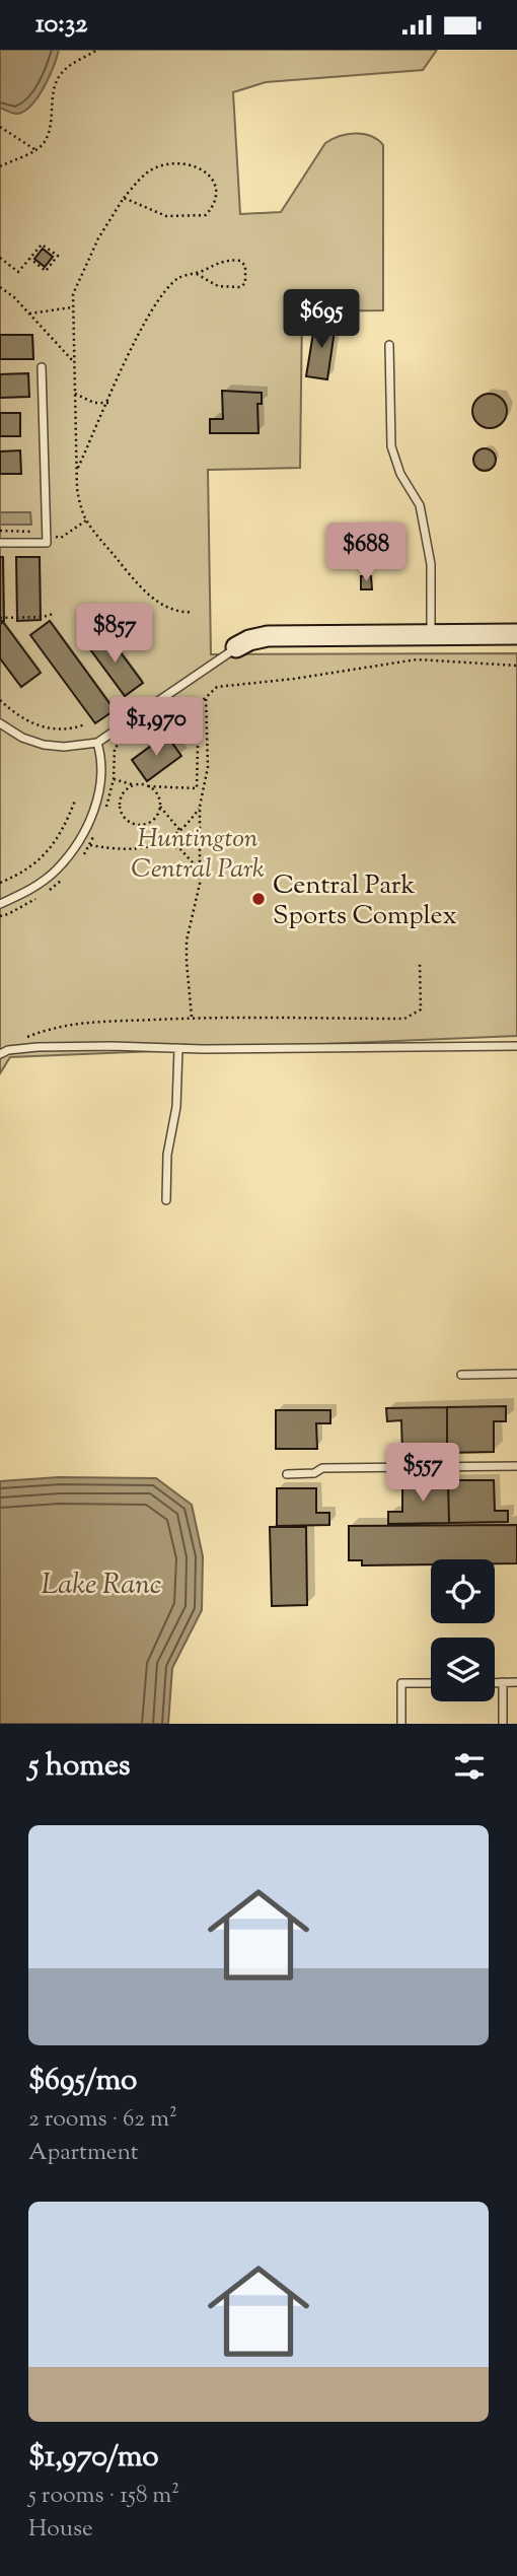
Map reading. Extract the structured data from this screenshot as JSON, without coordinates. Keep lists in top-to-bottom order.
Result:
{
  "water": ["Lake Ranc"],
  "parks": ["Huntington Central Park"],
  "places": ["Central Park Sports Complex"],
  "page": {
    "status": "10:32",
    "price": [
      "$695",
      "$688",
      "$857",
      "$1,970",
      "$557"
    ],
    "heading": "5 homes",
    "list": [
      {
        "name": "$695/mo",
        "note": "2 rooms · 62 m² · Apartment"
      },
      {
        "name": "$1,970/mo",
        "note": "5 rooms · 158 m² · House"
      }
    ]
  }
}
